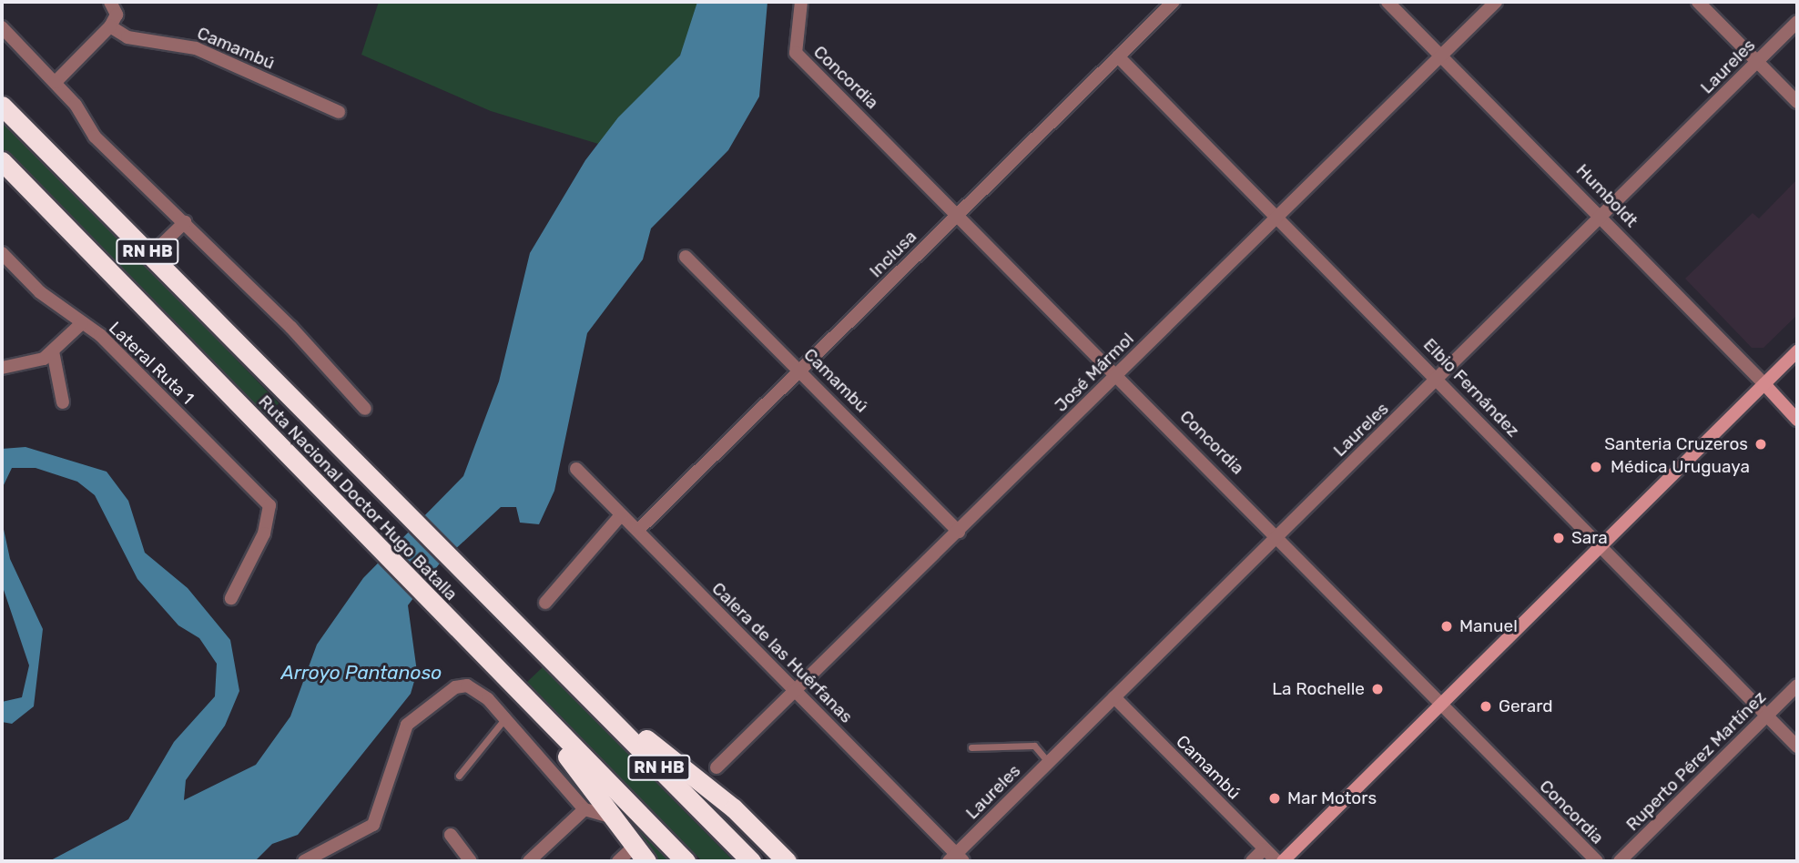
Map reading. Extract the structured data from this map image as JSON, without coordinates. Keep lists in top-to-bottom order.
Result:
{
  "streets": {
    "highway": ["RN HB", "Ruta Nacional Doctor Hugo Batalla"],
    "main road": ["Humboldt"],
    "street": [
      "Camambú",
      "Laureles",
      "Concordia",
      "Inclusa",
      "Lateral Ruta 1",
      "José Mármol",
      "Elbio Fernández",
      "Calera de las Huérfanas",
      "Ruperto Pérez Martínez"
    ]
  },
  "crossings": [
    ["Camambú", "Laureles"],
    ["Camambú", "Inclusa"],
    ["Camambú", "José Mármol"],
    ["Laureles", "Concordia"],
    ["Laureles", "Humboldt"],
    ["Laureles", "Elbio Fernández"],
    ["Laureles", "Calera de las Huérfanas"],
    ["Concordia", "Inclusa"],
    ["Concordia", "José Mármol"],
    ["Humboldt", "José Mármol"],
    ["Inclusa", "Elbio Fernández"],
    ["Inclusa", "Calera de las Huérfanas"],
    ["José Mármol", "Elbio Fernández"],
    ["José Mármol", "Calera de las Huérfanas"],
    ["Elbio Fernández", "Ruperto Pérez Martínez"]
  ],
  "water": ["Arroyo Pantanoso"],
  "places": [
    "Santeria Cruzeros",
    "Médica Uruguaya",
    "Sara",
    "Manuel",
    "La Rochelle",
    "Gerard",
    "Mar Motors"
  ]
}
